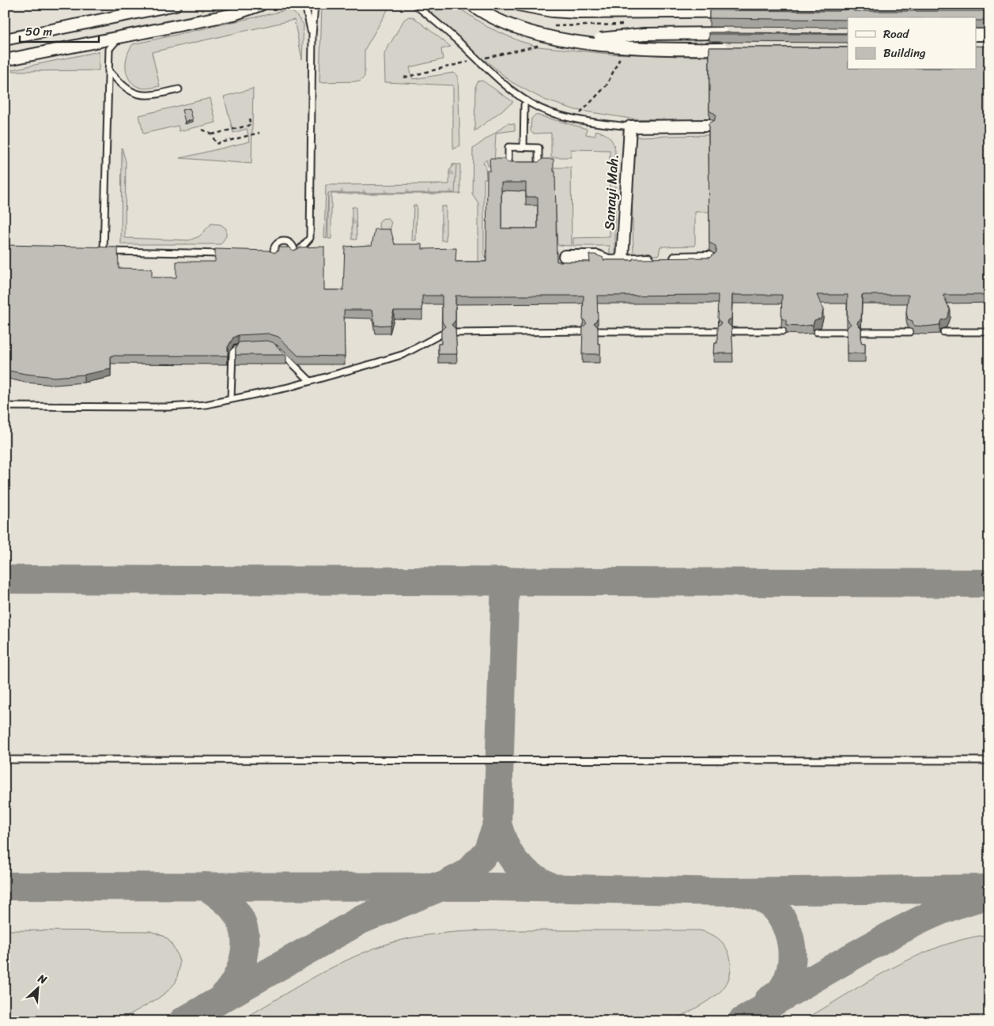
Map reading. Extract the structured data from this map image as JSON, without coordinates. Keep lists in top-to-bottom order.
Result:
{
  "streets": {
    "street": ["Sanayi Mah."]
  },
  "legend": ["Road", "Building"],
  "scale_bar": "50 m",
  "north": "top right"
}
